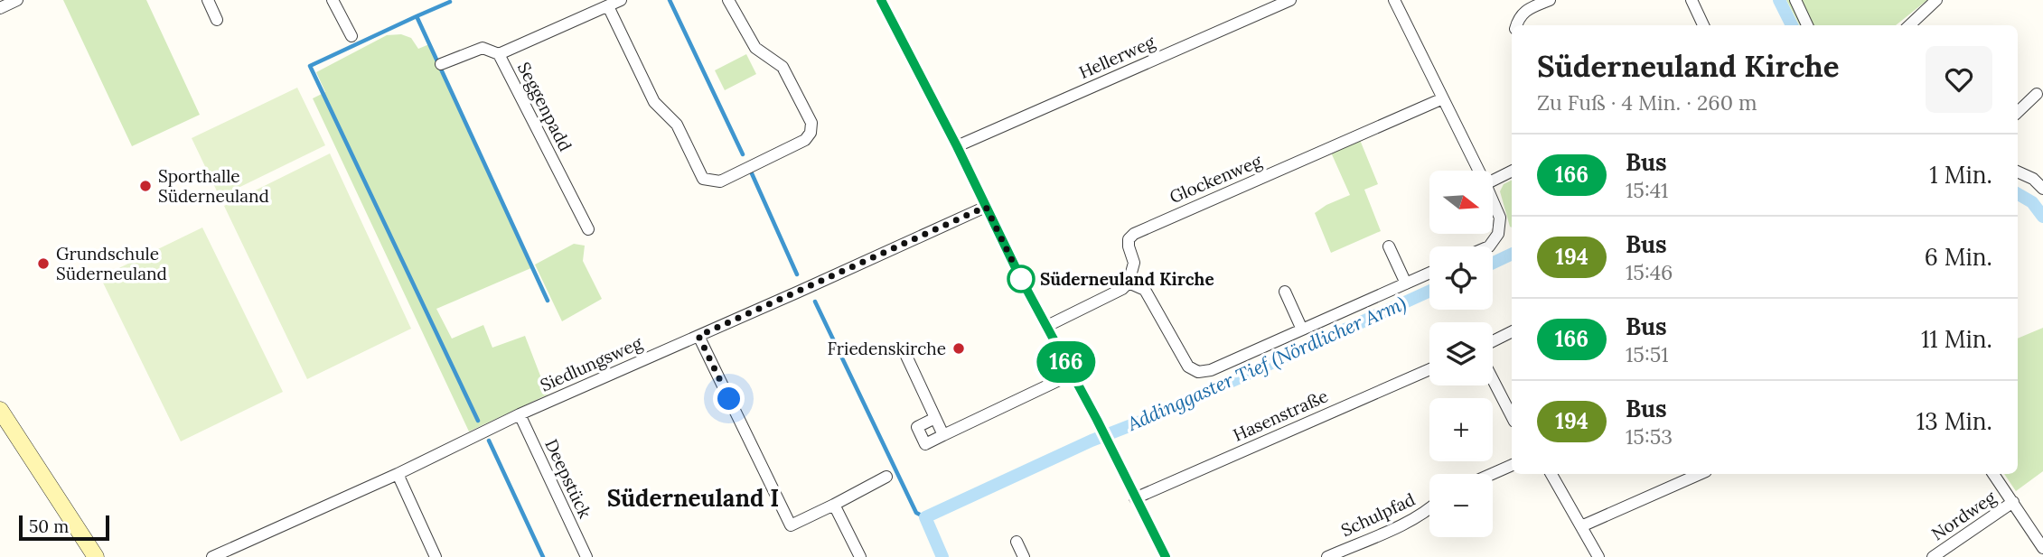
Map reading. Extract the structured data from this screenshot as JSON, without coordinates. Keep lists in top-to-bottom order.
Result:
{
  "streets": {
    "street": [
      "Hellerweg",
      "Seggenpadd",
      "Glockenweg",
      "Siedlungsweg",
      "Hasenstraße",
      "Deepstück",
      "Schulpfad",
      "Nordweg"
    ]
  },
  "crossings": [
    ["Siedlungsweg", "Deepstück"]
  ],
  "districts": ["Süderneuland I"],
  "water": ["Addinggaster Tief (Nördlicher Arm)"],
  "places": [
    "Sporthalle Süderneuland",
    "Grundschule Süderneuland",
    "Süderneuland Kirche",
    "Friedenskirche"
  ],
  "lines": ["bus line 166"],
  "scale_bar": "50 m",
  "north": "right",
  "page": {
    "on_map": "166",
    "heading": ["Süderneuland Kirche", "Zu Fuß · 4 Min. · 260 m"],
    "list": [
      {
        "mark": "166",
        "name": "Bus",
        "note": "15:41",
        "value": "1 Min."
      },
      {
        "mark": "194",
        "name": "Bus",
        "note": "15:46",
        "value": "6 Min."
      },
      {
        "mark": "166",
        "name": "Bus",
        "note": "15:51",
        "value": "11 Min."
      },
      {
        "mark": "194",
        "name": "Bus",
        "note": "15:53",
        "value": "13 Min."
      }
    ],
    "map_buttons": ["+", "−"],
    "scale": "50 m"
  }
}
